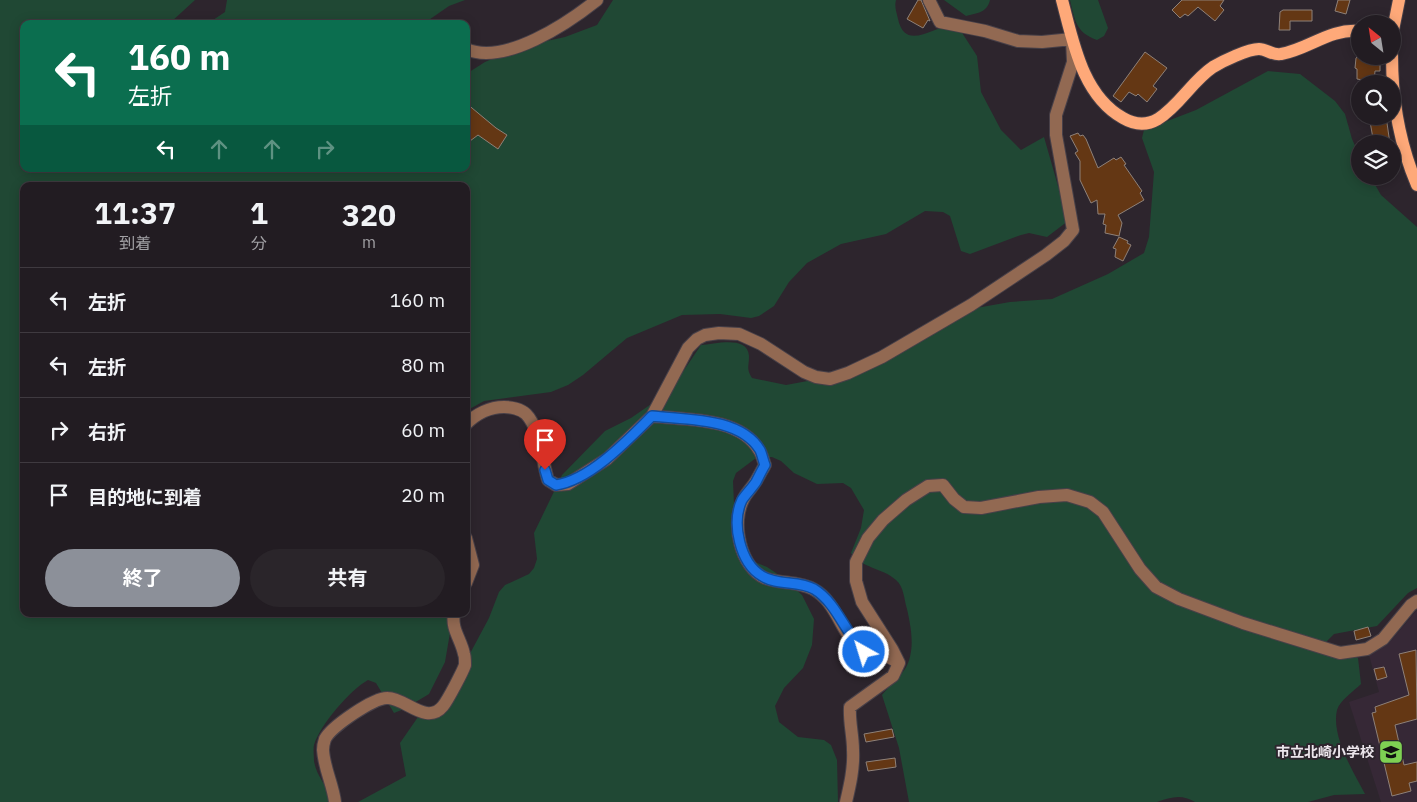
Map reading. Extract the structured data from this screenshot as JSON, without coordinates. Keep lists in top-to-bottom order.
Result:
{
  "places": {
    "school or university": ["市立北崎小学校"]
  },
  "north": "top left",
  "page": {
    "turn": ["160 m", "左折"],
    "eta": [
      "11:37",
      "到着",
      "1",
      "分",
      "320",
      "m"
    ],
    "list": [
      {
        "name": "左折",
        "value": "160 m"
      },
      {
        "name": "左折",
        "value": "80 m"
      },
      {
        "name": "右折",
        "value": "60 m"
      },
      {
        "name": "目的地に到着",
        "value": "20 m"
      }
    ],
    "buttons": ["終了", "共有"]
  }
}
